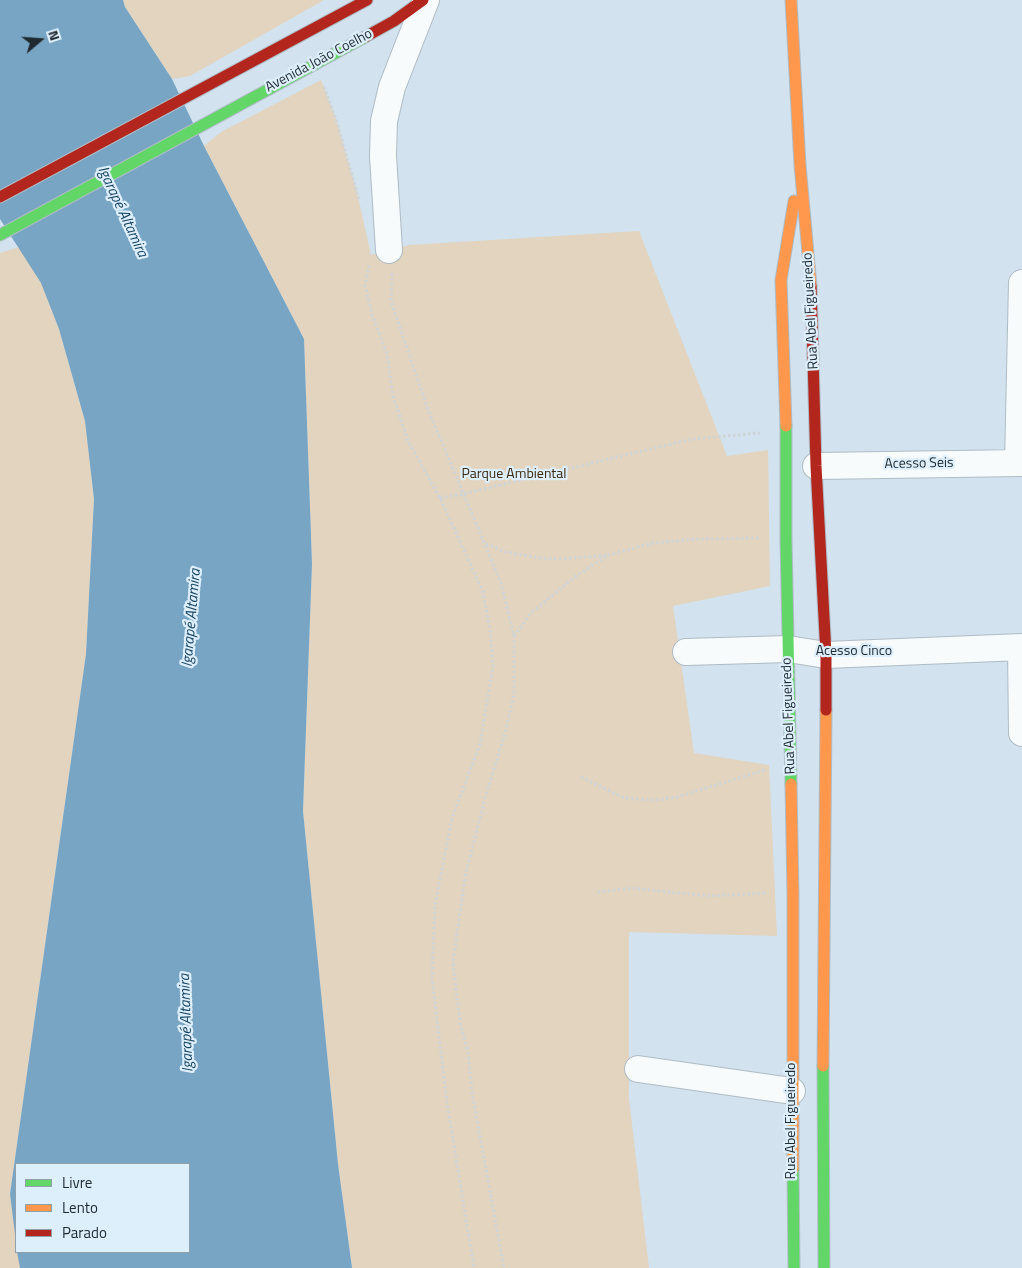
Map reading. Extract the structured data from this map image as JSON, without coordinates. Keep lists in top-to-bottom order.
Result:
{
  "streets": {
    "street": [
      "Avenida João Coelho",
      "Rua Abel Figueiredo",
      "Acesso Seis",
      "Acesso Cinco"
    ]
  },
  "crossings": [
    ["Rua Abel Figueiredo", "Acesso Seis"],
    ["Rua Abel Figueiredo", "Acesso Cinco"]
  ],
  "water": ["Igarapé Altamira"],
  "parks": ["Parque Ambiental"],
  "legend": ["Livre", "Lento", "Parado"],
  "north": "right"
}
